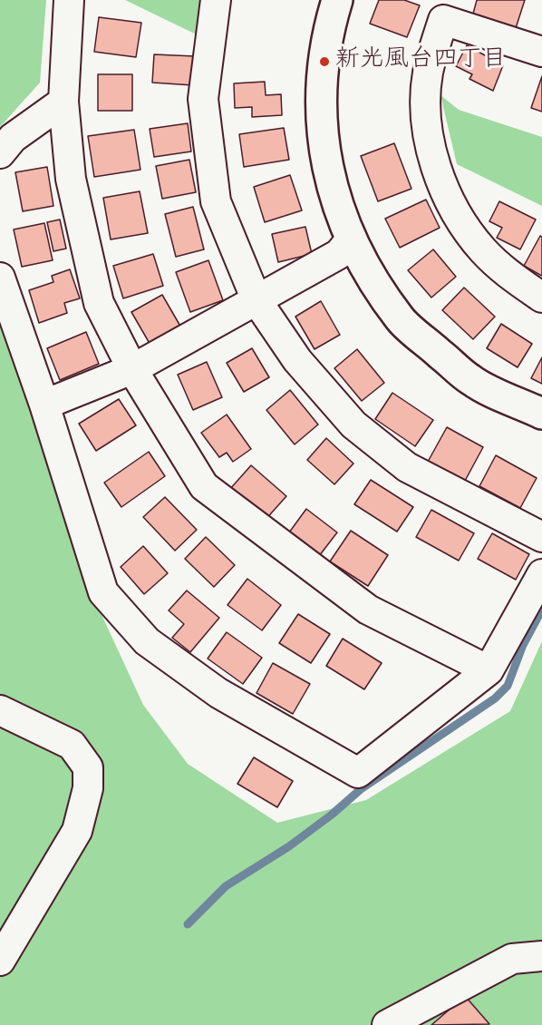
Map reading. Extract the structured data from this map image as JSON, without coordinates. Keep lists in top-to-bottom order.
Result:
{
  "places": ["新光風台四丁目"]
}
